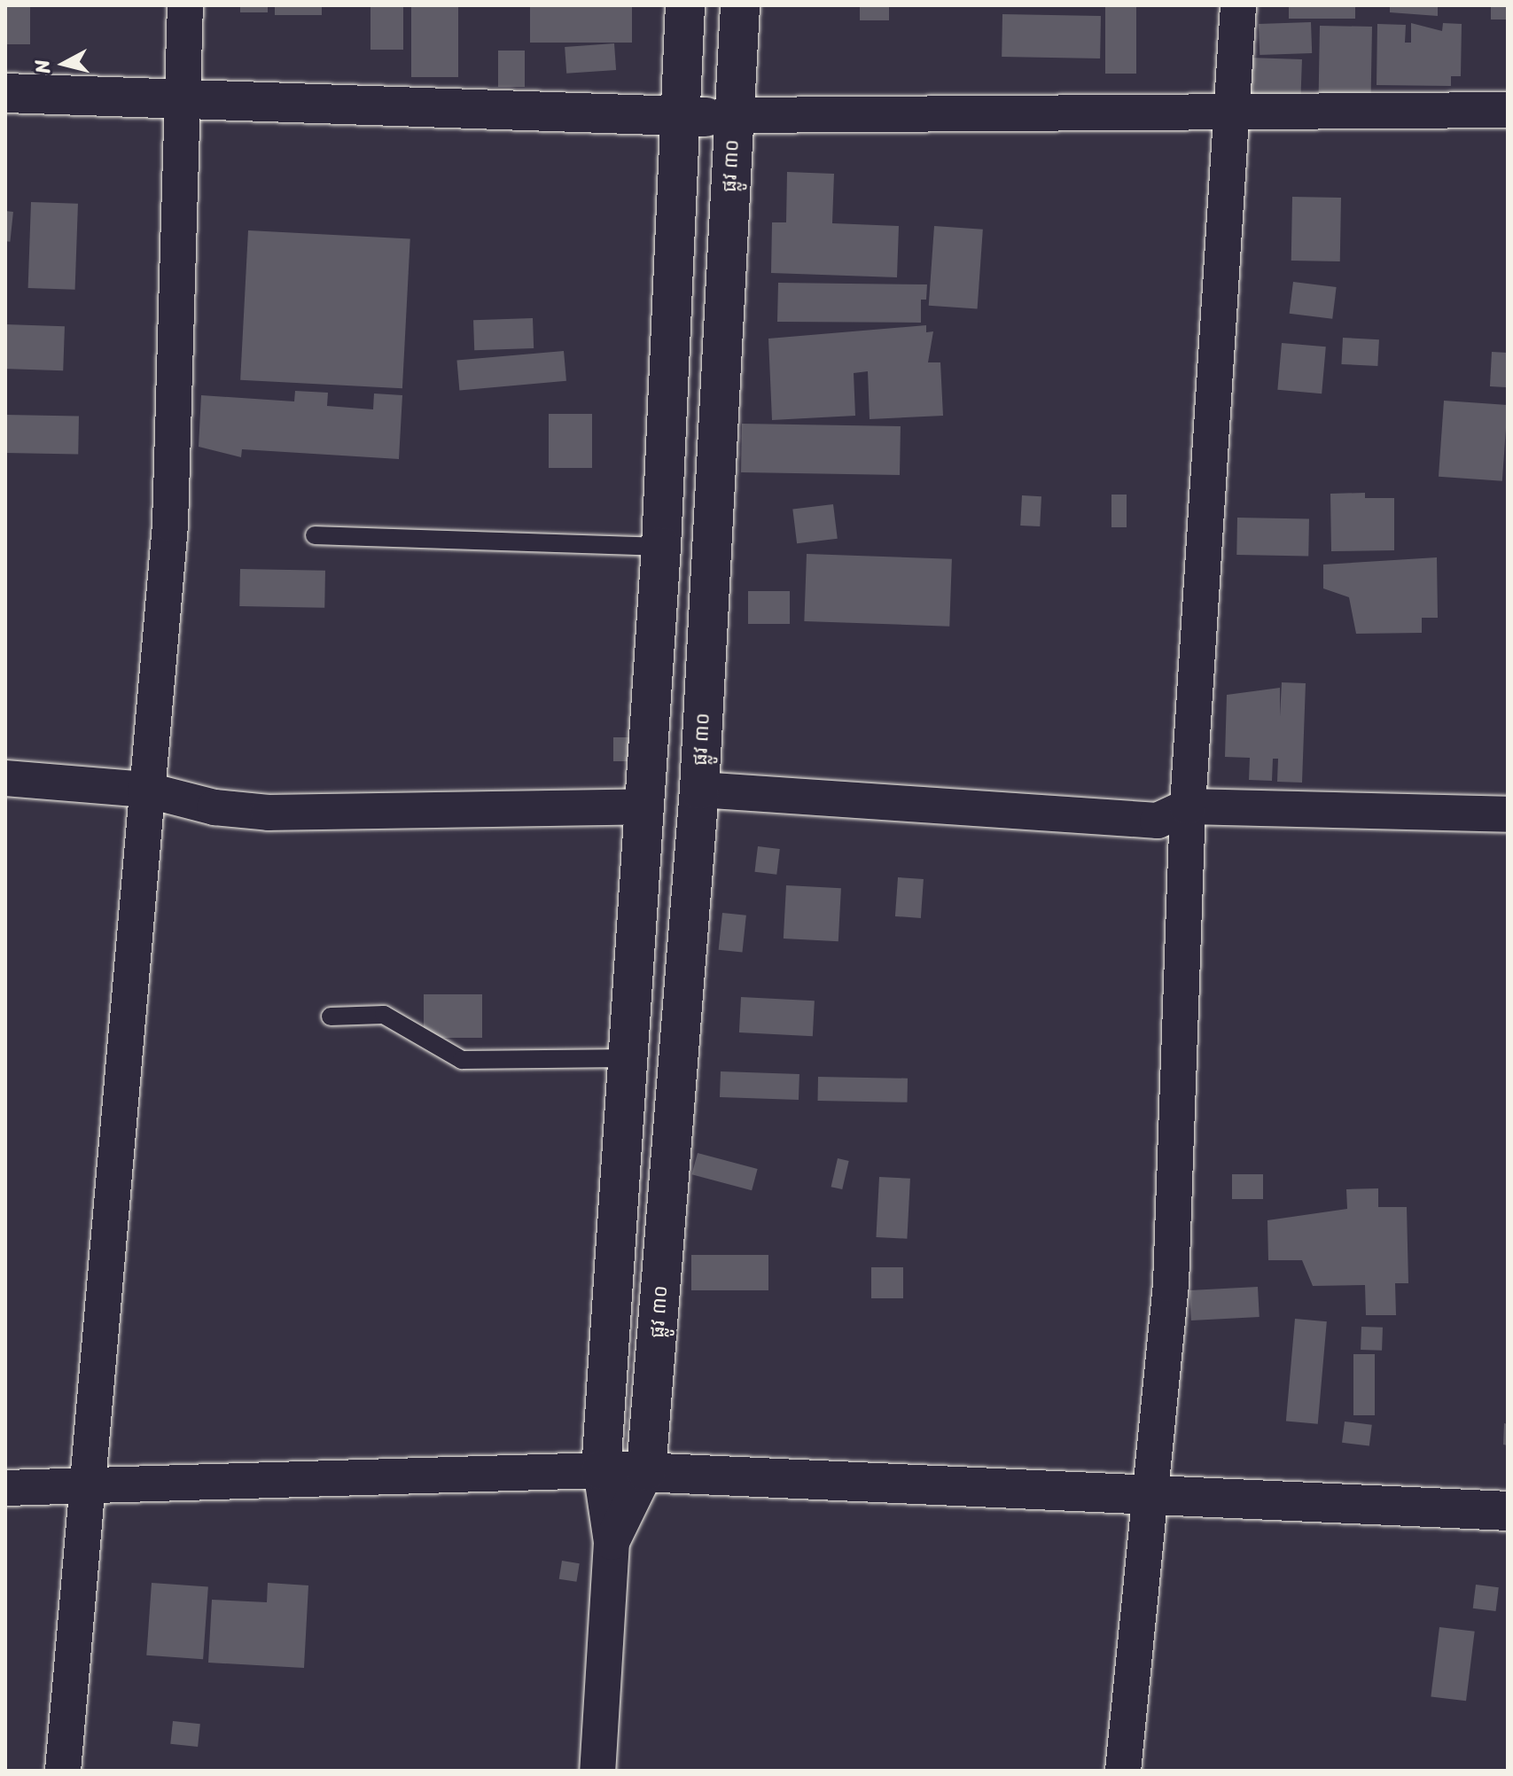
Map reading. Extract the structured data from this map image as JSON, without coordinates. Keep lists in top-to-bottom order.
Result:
{
  "streets": {
    "street": ["ផ្លូវ ៣០"]
  },
  "north": "left"
}
